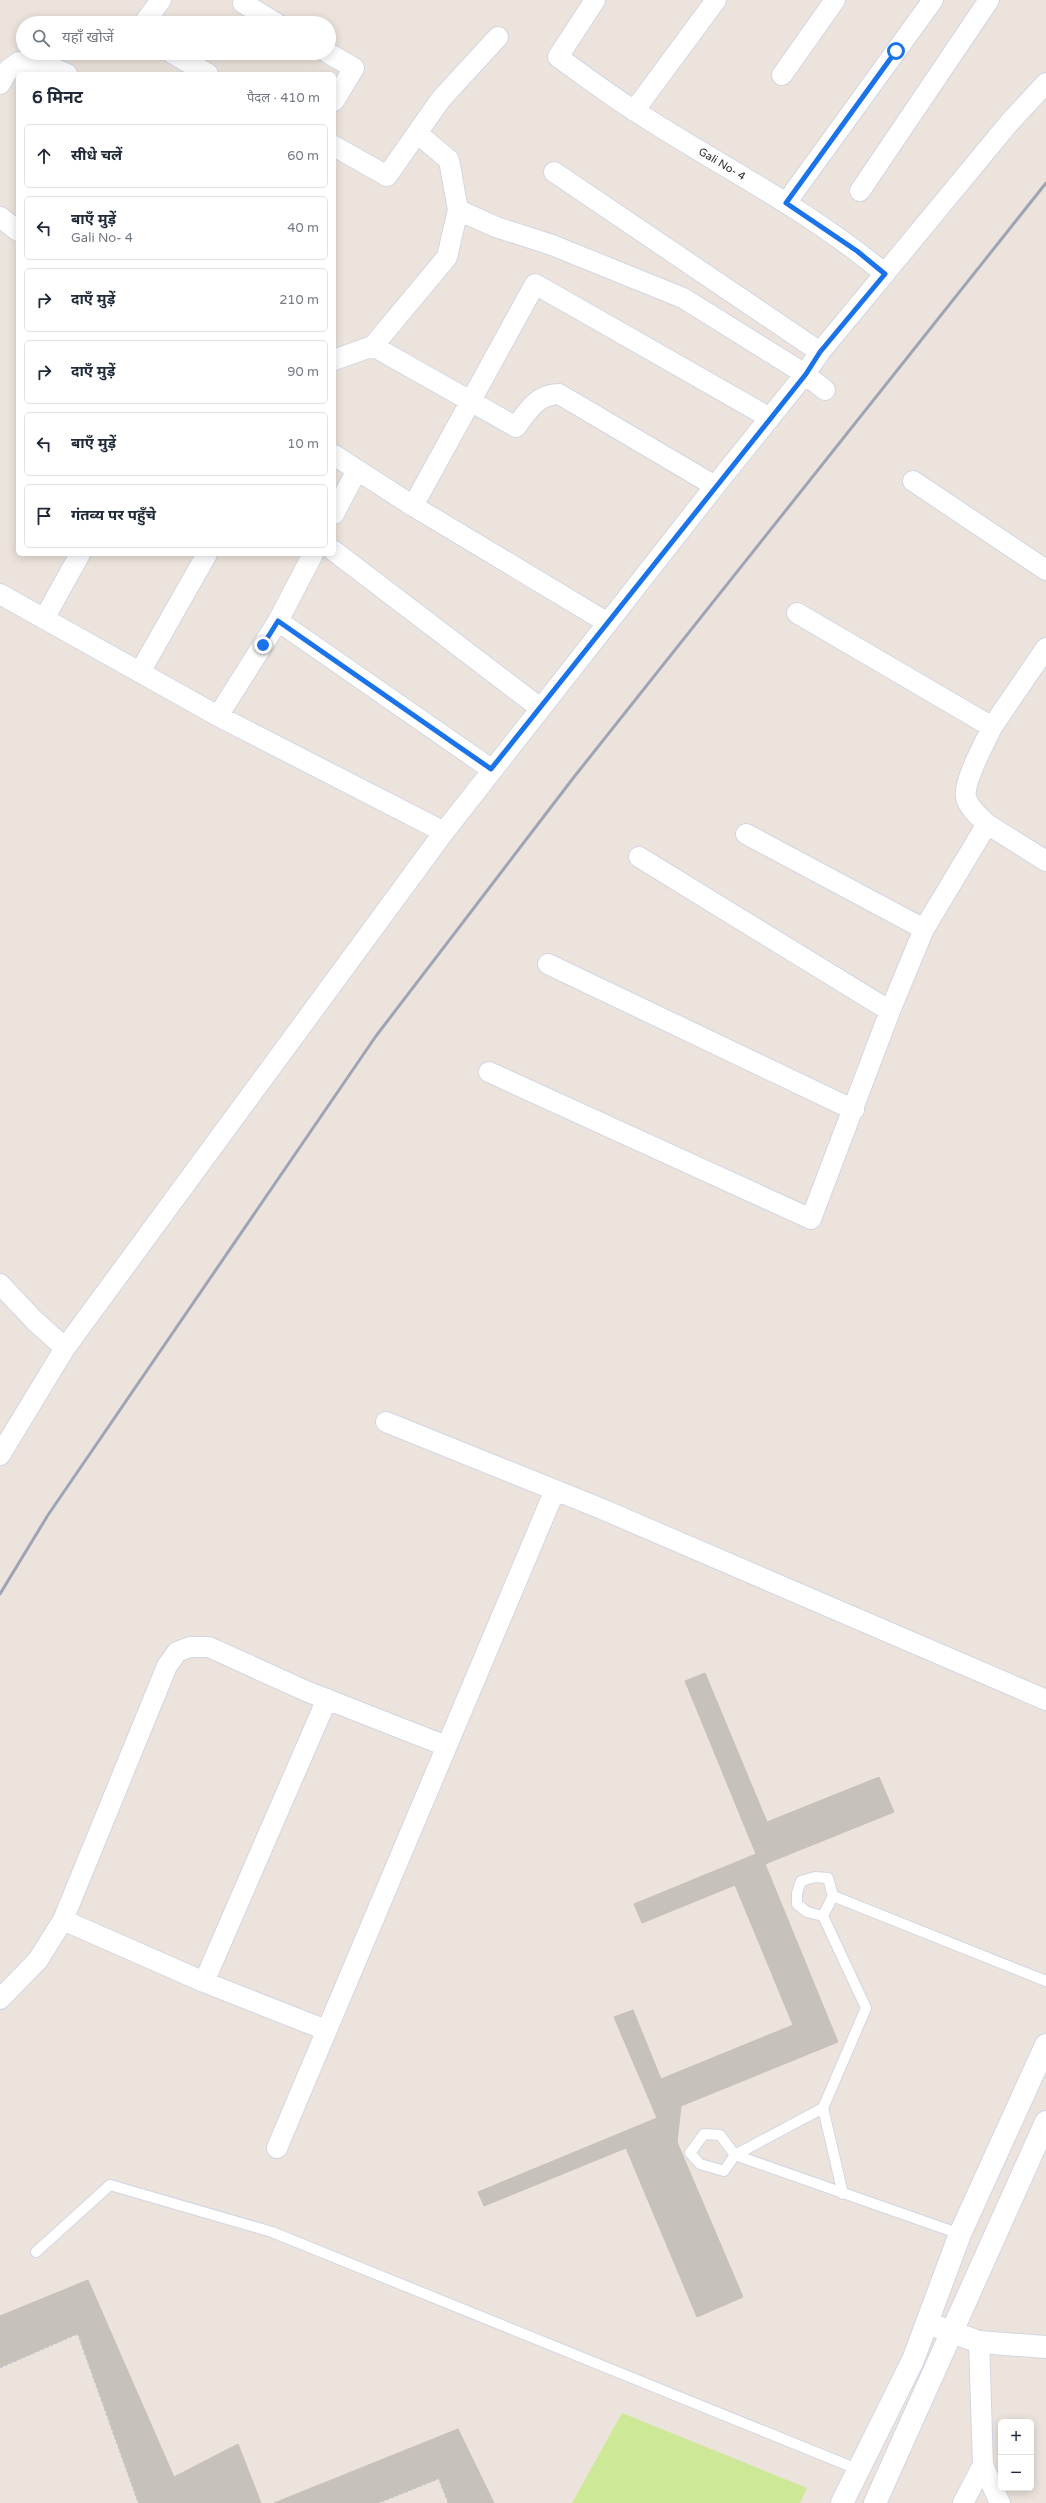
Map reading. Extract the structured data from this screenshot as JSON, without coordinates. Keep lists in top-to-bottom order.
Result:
{
  "streets": {
    "street": ["Gali No- 4"]
  },
  "page": {
    "search": "यहाँ खोजें",
    "heading": ["6 मिनट", "पैदल · 410 m"],
    "list": [
      ["सीधे चलें", "60 m"],
      ["बाएँ मुड़ें", "Gali No- 4", "40 m"],
      ["दाएँ मुड़ें", "210 m"],
      ["दाएँ मुड़ें", "90 m"],
      ["बाएँ मुड़ें", "10 m"],
      "गंतव्य पर पहुँचे"
    ],
    "map_buttons": ["+", "−"]
  }
}
